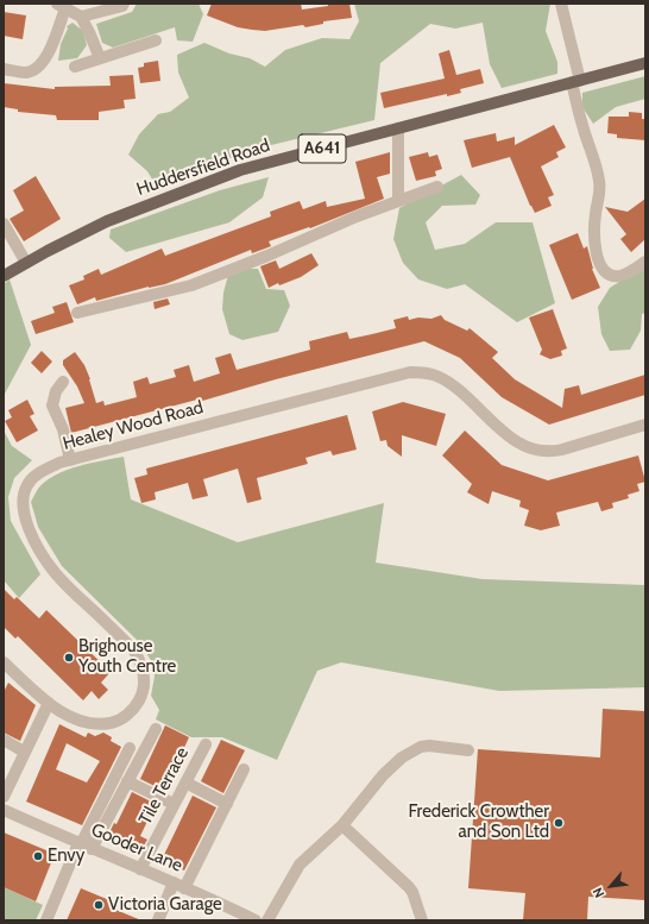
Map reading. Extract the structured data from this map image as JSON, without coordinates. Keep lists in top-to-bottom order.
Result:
{
  "streets": {
    "main road": ["A641", "Huddersfield Road"],
    "street": ["Healey Wood Road", "Tile Terrace", "Gooder Lane"]
  },
  "crossings": [
    ["Tile Terrace", "Gooder Lane"]
  ],
  "places": [
    "Brighouse Youth Centre",
    "Frederick Crowther and Son Ltd",
    "Envy",
    "Victoria Garage"
  ],
  "north": "bottom left"
}
